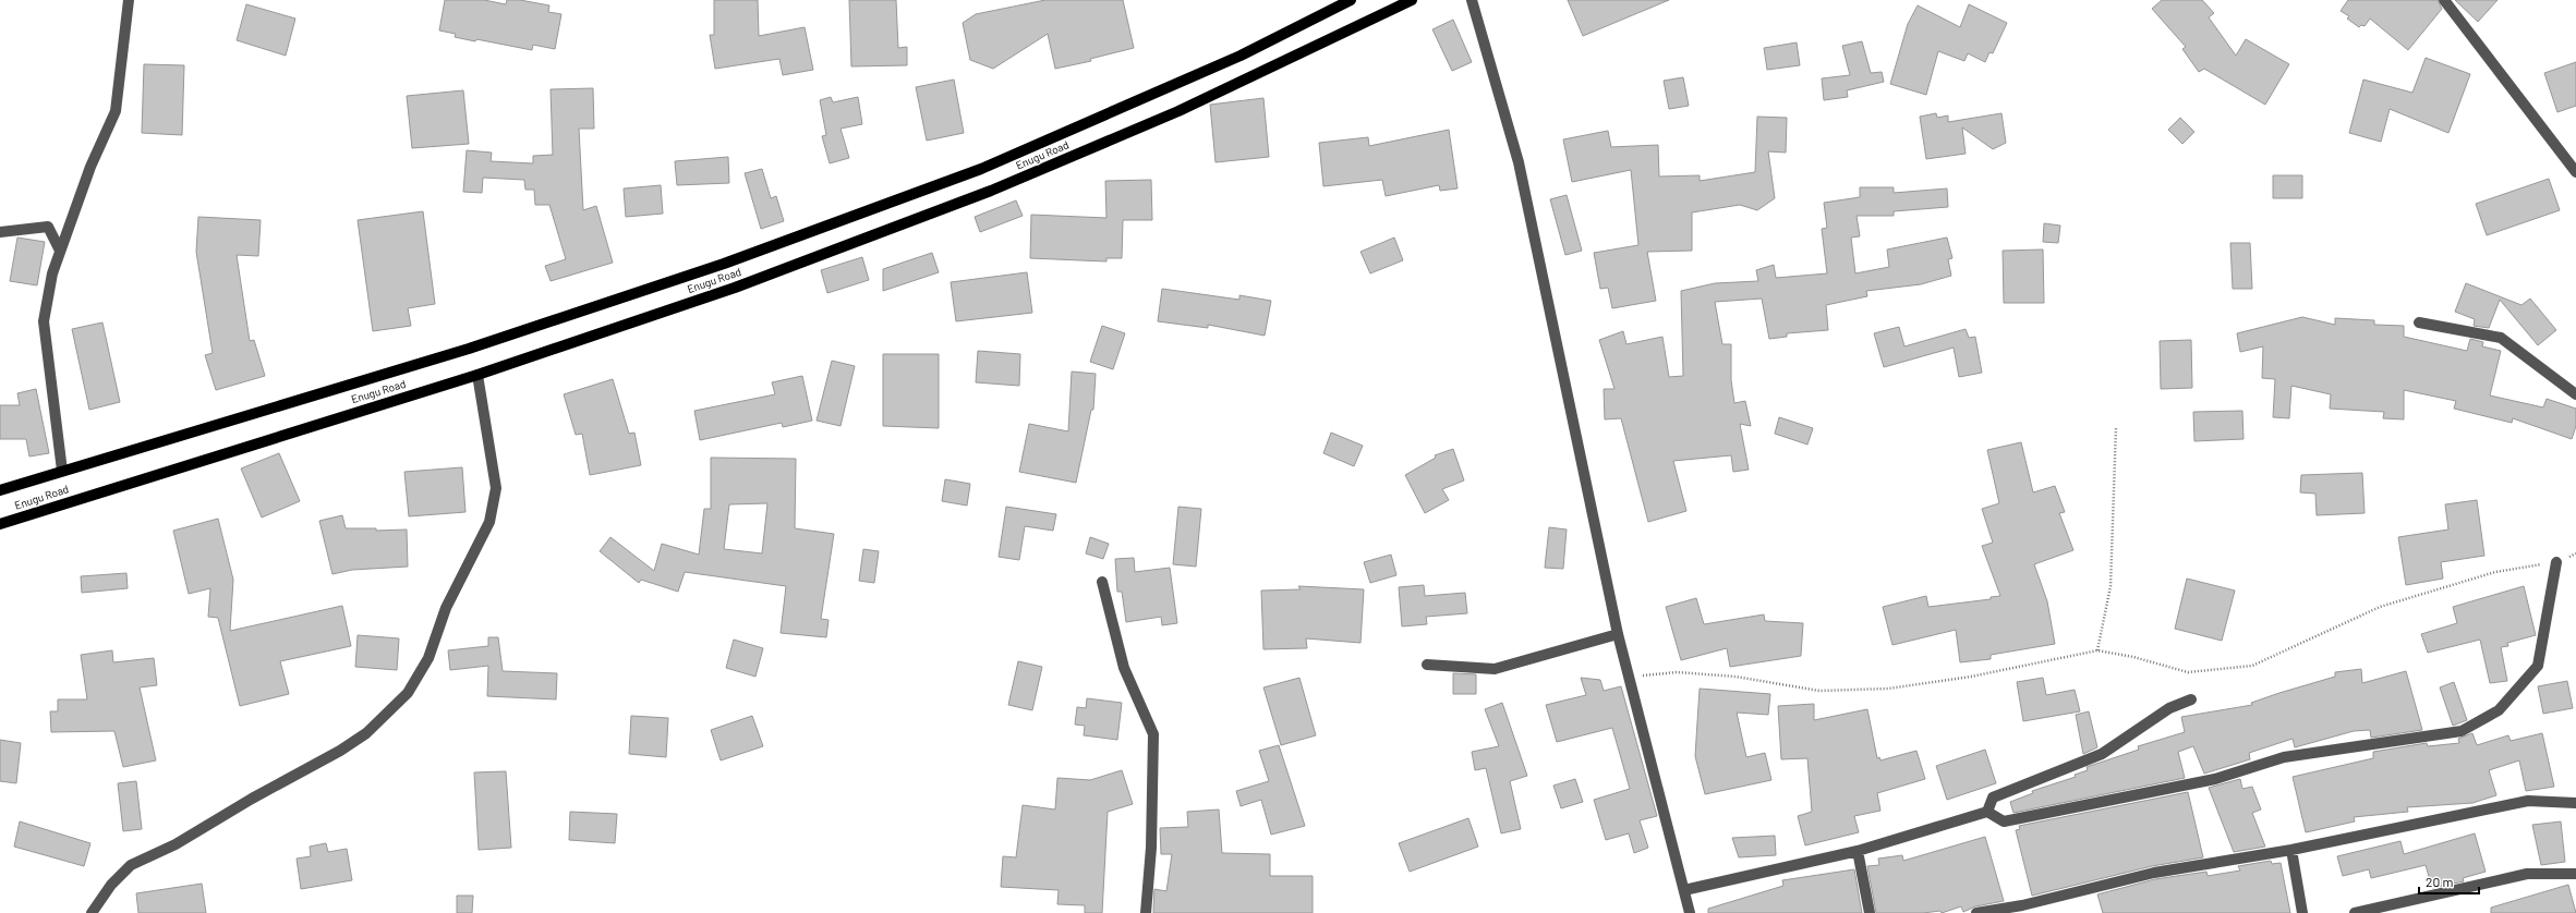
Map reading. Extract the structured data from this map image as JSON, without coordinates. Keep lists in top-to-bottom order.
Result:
{
  "streets": {
    "main road": ["Enugu Road"]
  },
  "scale_bar": "20 m"
}
